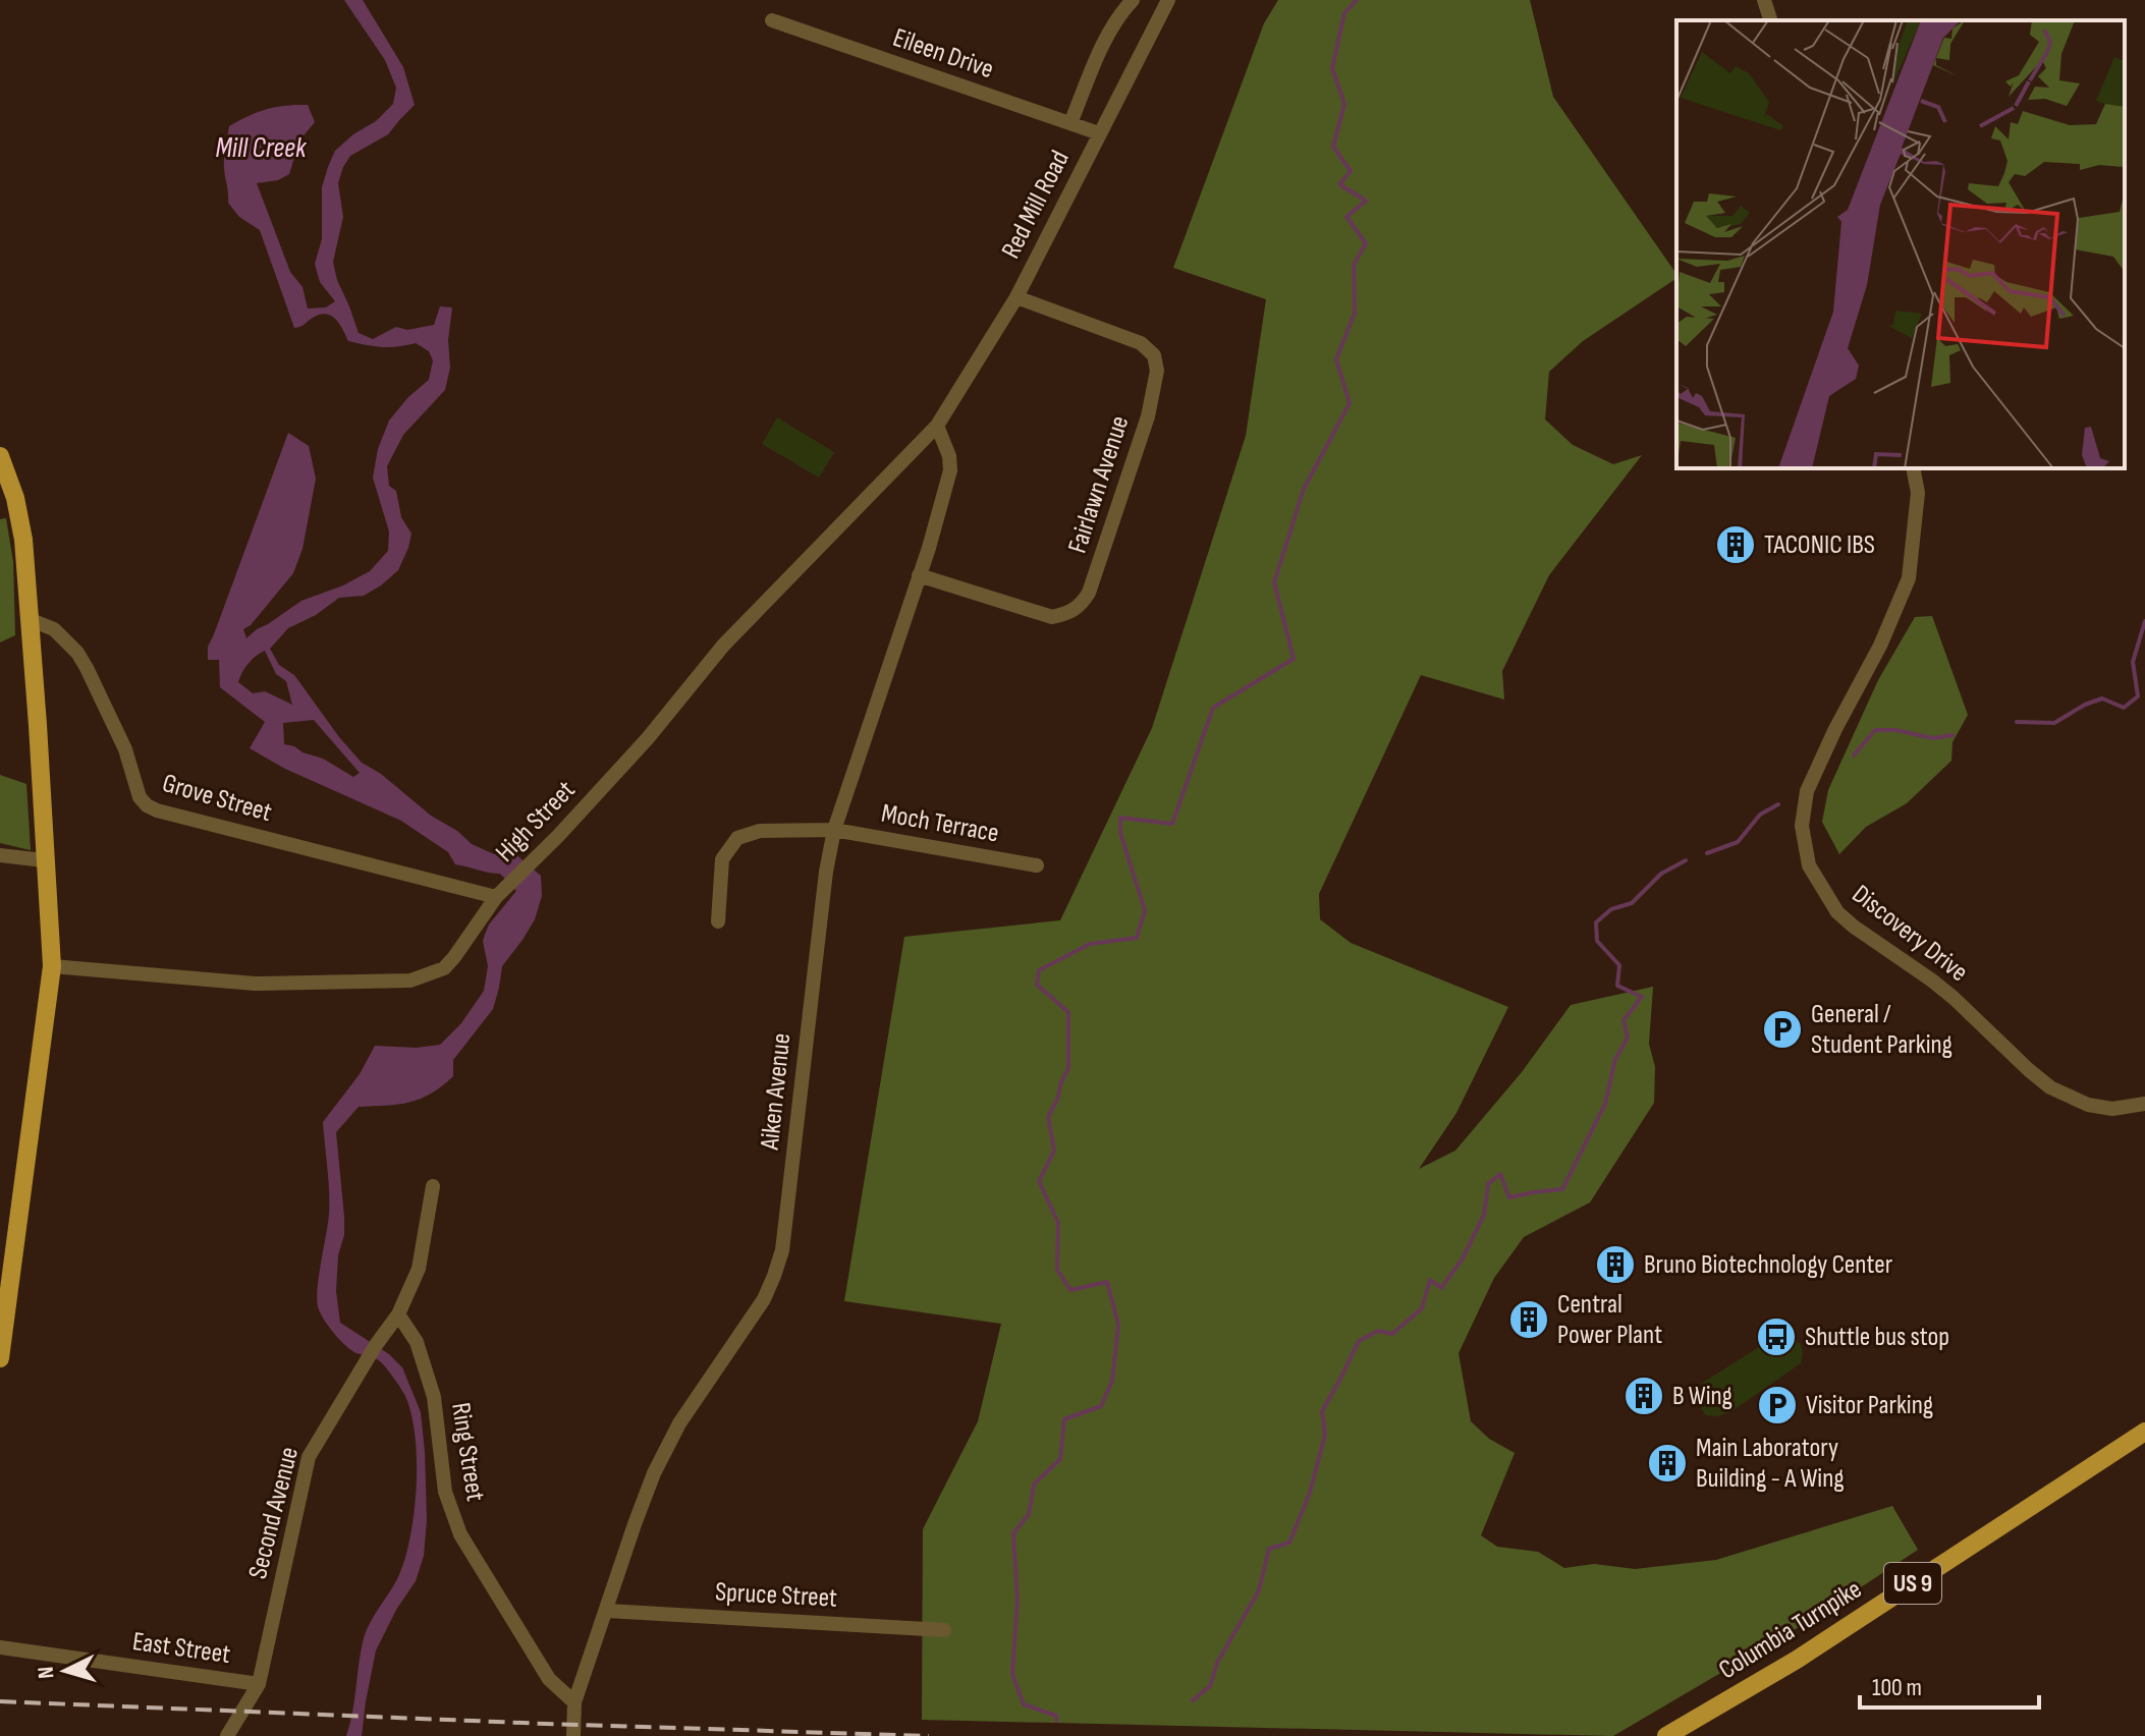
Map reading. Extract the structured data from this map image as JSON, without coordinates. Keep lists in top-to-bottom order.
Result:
{
  "streets": {
    "main road": ["US 9", "Columbia Turnpike"],
    "street": [
      "Eileen Drive",
      "Red Mill Road",
      "Fairlawn Avenue",
      "Grove Street",
      "High Street",
      "Moch Terrace",
      "Discovery Drive",
      "Aiken Avenue",
      "Ring Street",
      "Second Avenue",
      "Spruce Street",
      "East Street"
    ]
  },
  "crossings": [
    ["Eileen Drive", "Red Mill Road"],
    ["Red Mill Road", "Fairlawn Avenue"],
    ["Red Mill Road", "High Street"],
    ["Red Mill Road", "Aiken Avenue"],
    ["Fairlawn Avenue", "Aiken Avenue"],
    ["Grove Street", "High Street"],
    ["High Street", "Aiken Avenue"],
    ["Moch Terrace", "Aiken Avenue"],
    ["Aiken Avenue", "Ring Street"],
    ["Aiken Avenue", "Spruce Street"],
    ["Ring Street", "Second Avenue"],
    ["Second Avenue", "East Street"]
  ],
  "water": ["Mill Creek"],
  "places": {
    "building": [
      "TACONIC IBS",
      "Bruno Biotechnology Center",
      "Central Power Plant",
      "B Wing",
      "Main Laboratory Building - A Wing"
    ],
    "parking": ["General / Student Parking", "Visitor Parking"],
    "bus stop": ["Shuttle bus stop"]
  },
  "scale_bar": "100 m",
  "north": "left"
}
